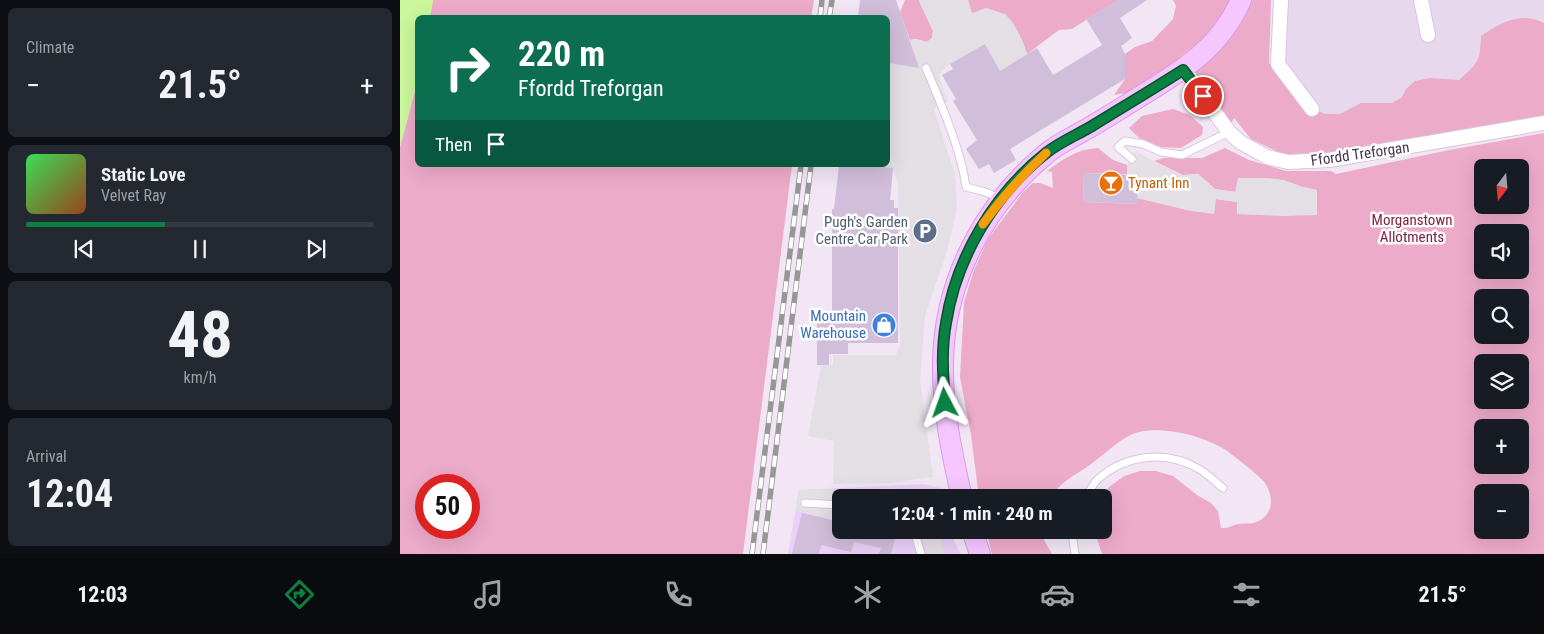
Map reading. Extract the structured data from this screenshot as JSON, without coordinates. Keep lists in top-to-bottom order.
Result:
{
  "streets": {
    "street": ["Ffordd Treforgan"]
  },
  "parks": ["Morganstown Allotments"],
  "places": {
    "bar": ["Tynant Inn"],
    "parking": ["Pugh's Garden Centre Car Park"],
    "shop": ["Mountain Warehouse"]
  },
  "north": "bottom",
  "page": {
    "tile": [
      "Climate",
      ["48", "km/h"],
      ["Arrival", "12:04"]
    ],
    "turn": ["220 m", "Ffordd Treforgan"],
    "heat": ["−", "21.5°", "+"],
    "then": "Then",
    "song": ["Static Love", "Velvet Ray"],
    "map_buttons": ["+", "−"],
    "limit": "50",
    "trip": "12:04 · 1 min · 240 m",
    "tabs": ["12:03", "21.5°"]
  }
}
